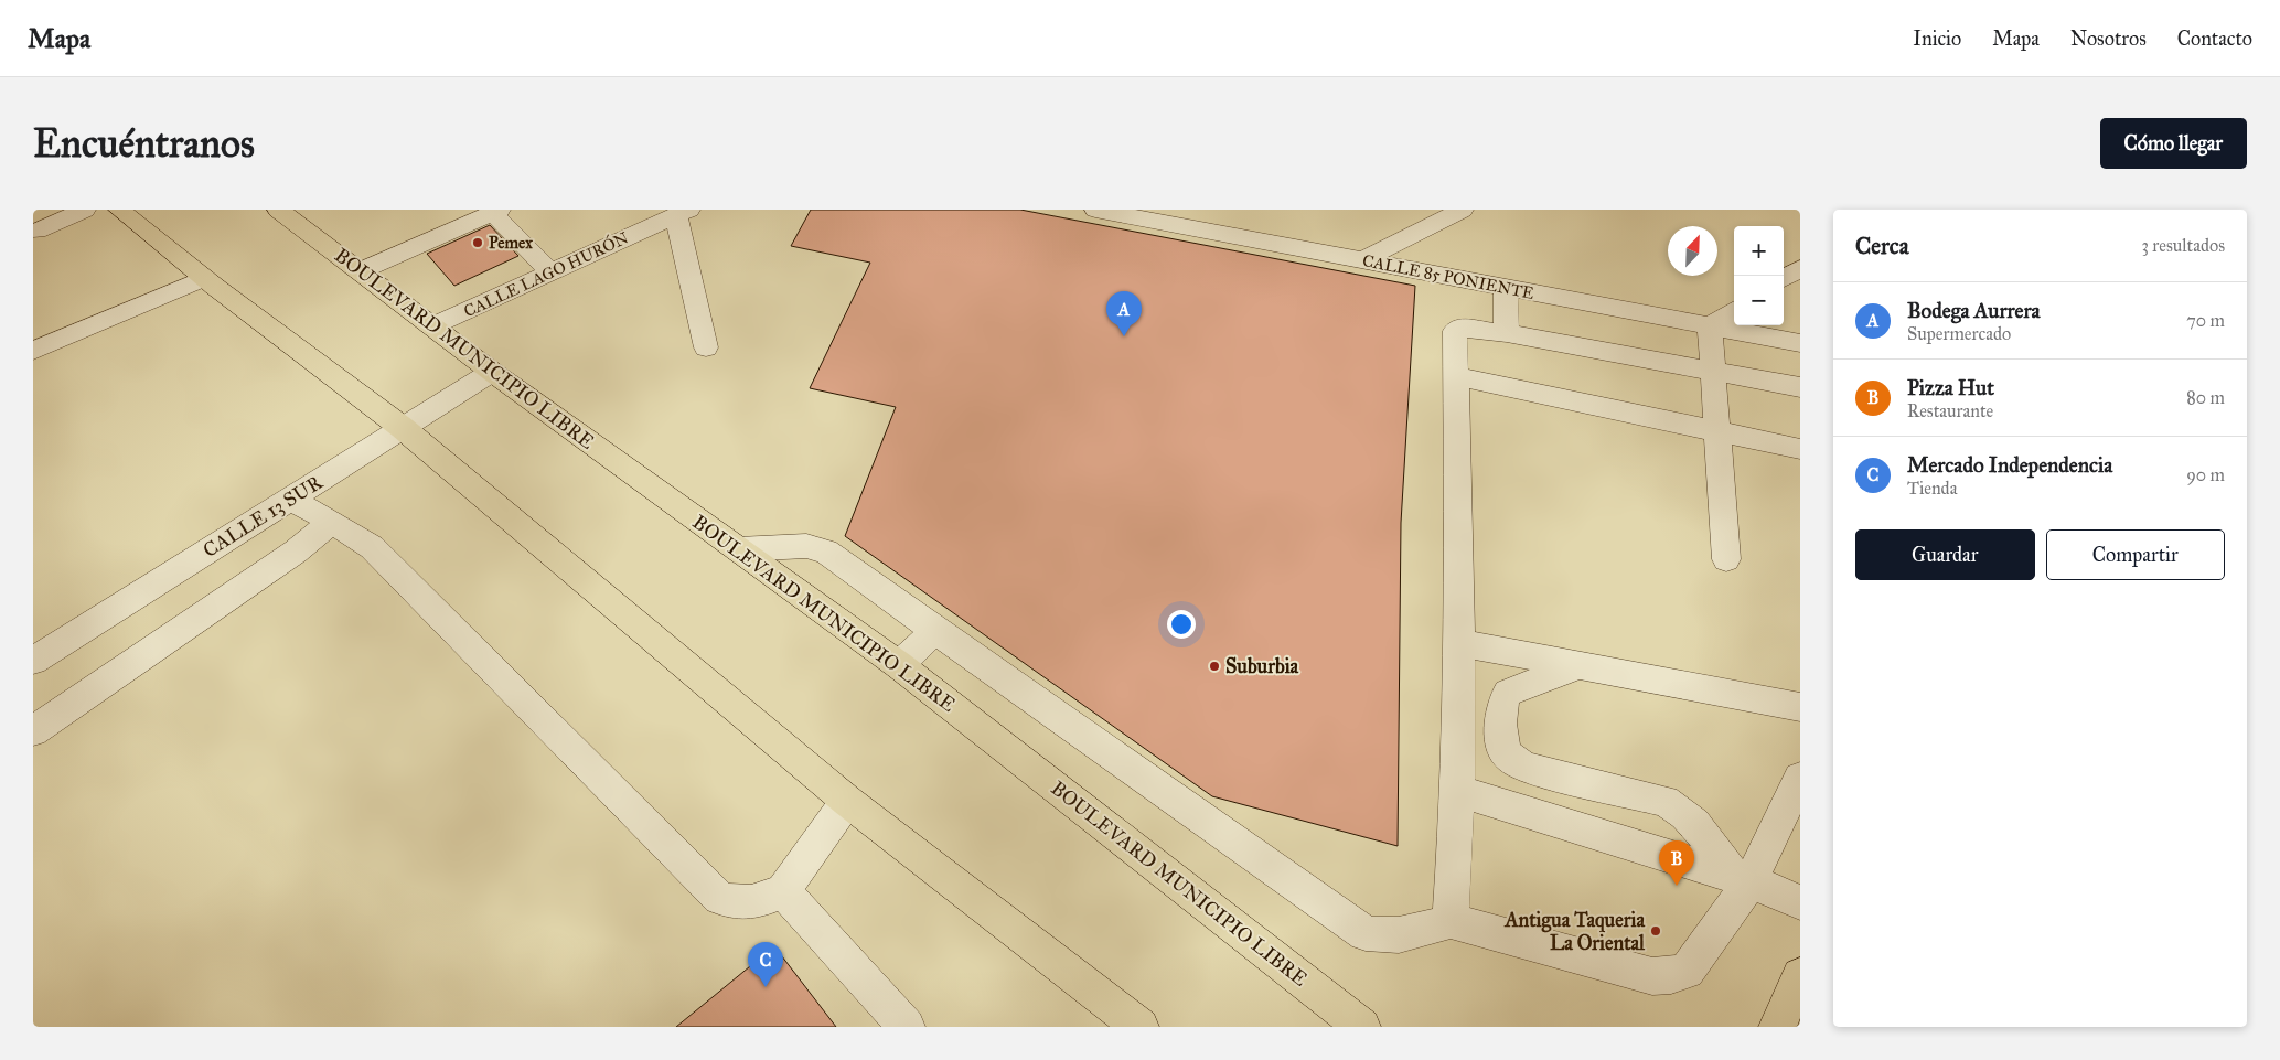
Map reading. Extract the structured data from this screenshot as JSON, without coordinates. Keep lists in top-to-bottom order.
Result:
{
  "streets": {
    "main road": ["BOULEVARD MUNICIPIO LIBRE"],
    "street": ["CALLE LAGO HURÓN", "CALLE 85 PONIENTE", "CALLE 13 SUR"]
  },
  "crossings": [
    ["CALLE LAGO HURÓN", "BOULEVARD MUNICIPIO LIBRE"],
    ["BOULEVARD MUNICIPIO LIBRE", "CALLE 13 SUR"]
  ],
  "places": ["Pemex", "Suburbia", "Antigua Taqueria La Oriental"],
  "north": "top right",
  "page": {
    "header": "Mapa",
    "nav": [
      "Inicio",
      "Mapa",
      "Nosotros",
      "Contacto"
    ],
    "buttons": [
      "Cómo llegar",
      ["Guardar", "Compartir"]
    ],
    "title": "Encuéntranos",
    "heading": ["Cerca", "3 resultados"],
    "map_buttons": ["+", "−"],
    "list": [
      {
        "mark": "A",
        "name": "Bodega Aurrera",
        "note": "Supermercado",
        "value": "70 m"
      },
      {
        "mark": "B",
        "name": "Pizza Hut",
        "note": "Restaurante",
        "value": "80 m"
      },
      {
        "mark": "C",
        "name": "Mercado Independencia",
        "note": "Tienda",
        "value": "90 m"
      }
    ],
    "pins": ["A", "B", "C"]
  }
}
